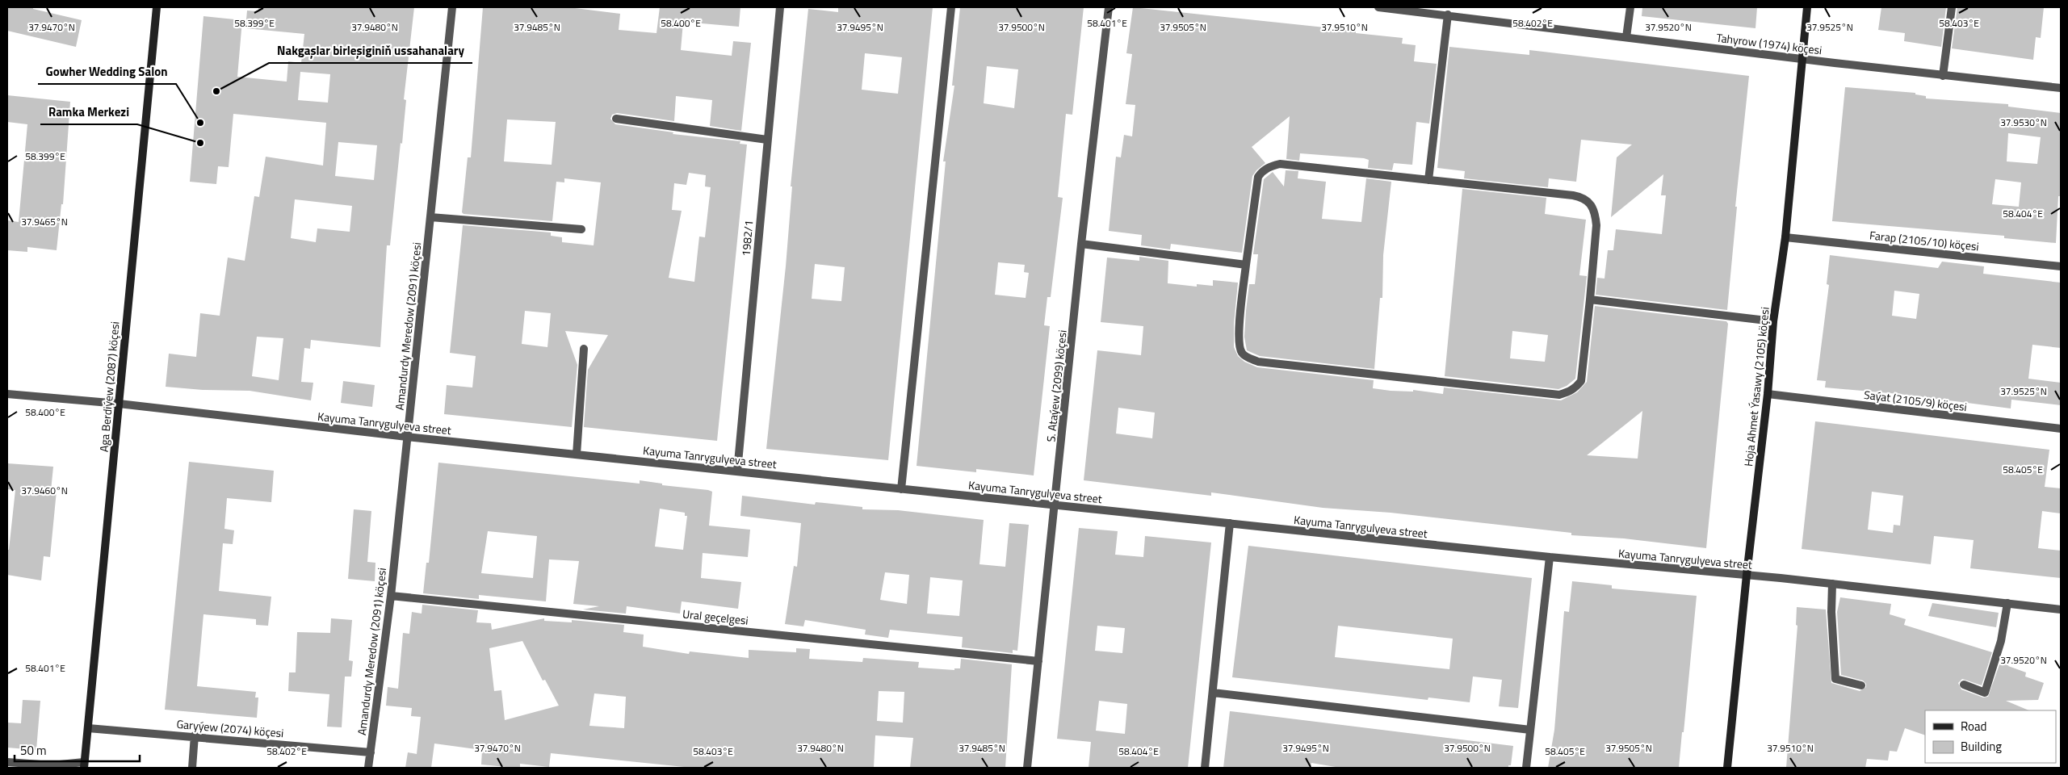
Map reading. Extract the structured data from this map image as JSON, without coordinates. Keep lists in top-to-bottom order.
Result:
{
  "streets": {
    "street": [
      "Tahyrow (1974) köçesi",
      "1982/1",
      "Farap (2105/10) köçesi",
      "Amandurdy Meredow (2091) köçesi",
      "S. Ataýew (2099) köçesi",
      "Aga Berdiýew (2087) köçesi",
      "Hoja Ahmet Ýasawy (2105) köçesi",
      "Saýat (2105/9) köçesi",
      "Kayuma Tanrygulyeva street",
      "Ural geçelgesi",
      "Garyýew (2074) köçesi"
    ]
  },
  "crossings": [
    ["Tahyrow (1974) köçesi", "Hoja Ahmet Ýasawy (2105) köçesi"],
    ["1982/1", "Kayuma Tanrygulyeva street"],
    ["Farap (2105/10) köçesi", "Hoja Ahmet Ýasawy (2105) köçesi"],
    ["Amandurdy Meredow (2091) köçesi", "Kayuma Tanrygulyeva street"],
    ["Amandurdy Meredow (2091) köçesi", "Ural geçelgesi"],
    ["Amandurdy Meredow (2091) köçesi", "Garyýew (2074) köçesi"],
    ["S. Ataýew (2099) köçesi", "Kayuma Tanrygulyeva street"],
    ["S. Ataýew (2099) köçesi", "Ural geçelgesi"],
    ["Aga Berdiýew (2087) köçesi", "Kayuma Tanrygulyeva street"],
    ["Aga Berdiýew (2087) köçesi", "Garyýew (2074) köçesi"],
    ["Hoja Ahmet Ýasawy (2105) köçesi", "Saýat (2105/9) köçesi"],
    ["Hoja Ahmet Ýasawy (2105) köçesi", "Kayuma Tanrygulyeva street"]
  ],
  "places": ["Nakgaşlar birleşiginiň ussahanalary", "Gowher Wedding Salon", "Ramka Merkezi"],
  "legend": ["Road", "Building"],
  "scale_bar": "50 m",
  "coordinates": [
    "58.399°E",
    "58.400°E",
    "58.401°E",
    "58.402°E",
    "58.403°E",
    "37.9520°N",
    "37.9525°N",
    "37.9470°N",
    "37.9480°N",
    "37.9485°N",
    "37.9495°N",
    "37.9500°N",
    "37.9505°N",
    "37.9510°N",
    "37.9530°N",
    "58.404°E",
    "37.9465°N",
    "58.405°E",
    "37.9460°N"
  ]
}
